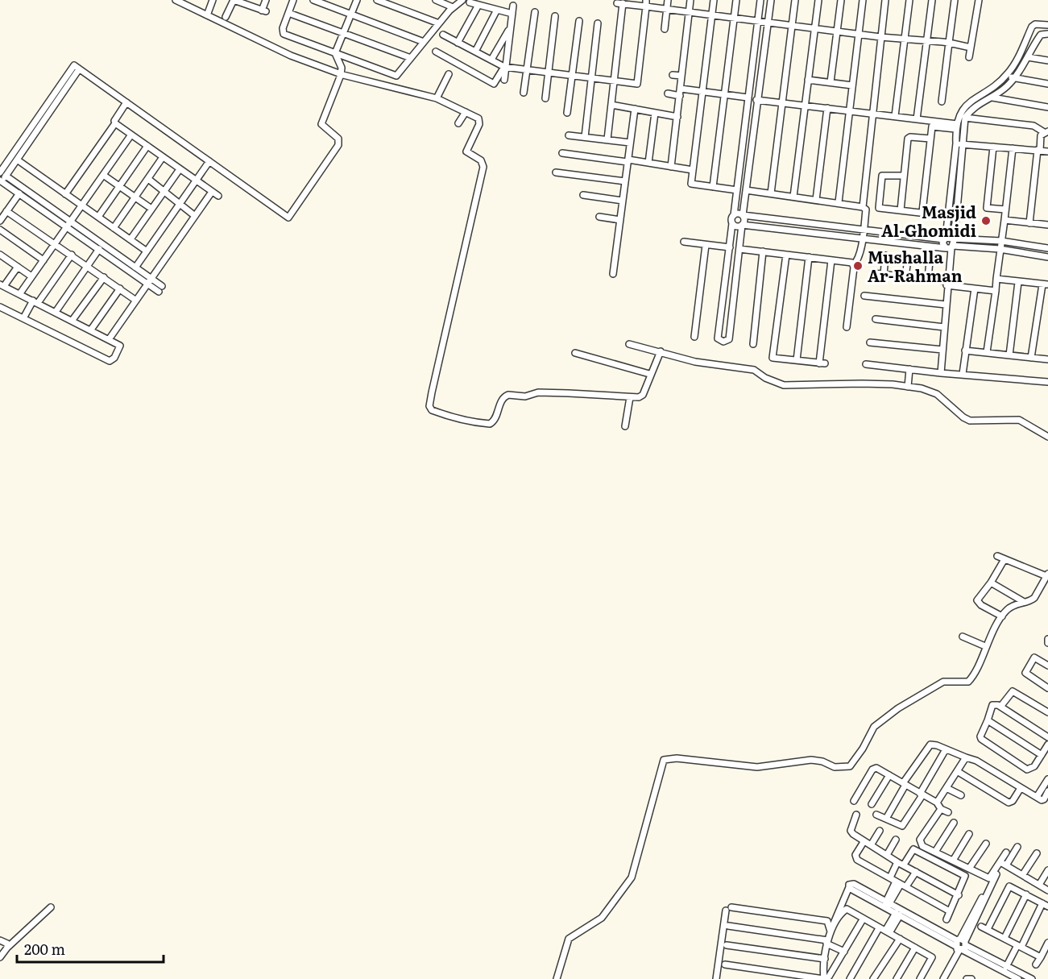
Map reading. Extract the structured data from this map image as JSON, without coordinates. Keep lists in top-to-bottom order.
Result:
{
  "places": ["Masjid Al-Ghomidi", "Mushalla Ar-Rahman"],
  "scale_bar": "200 m"
}
